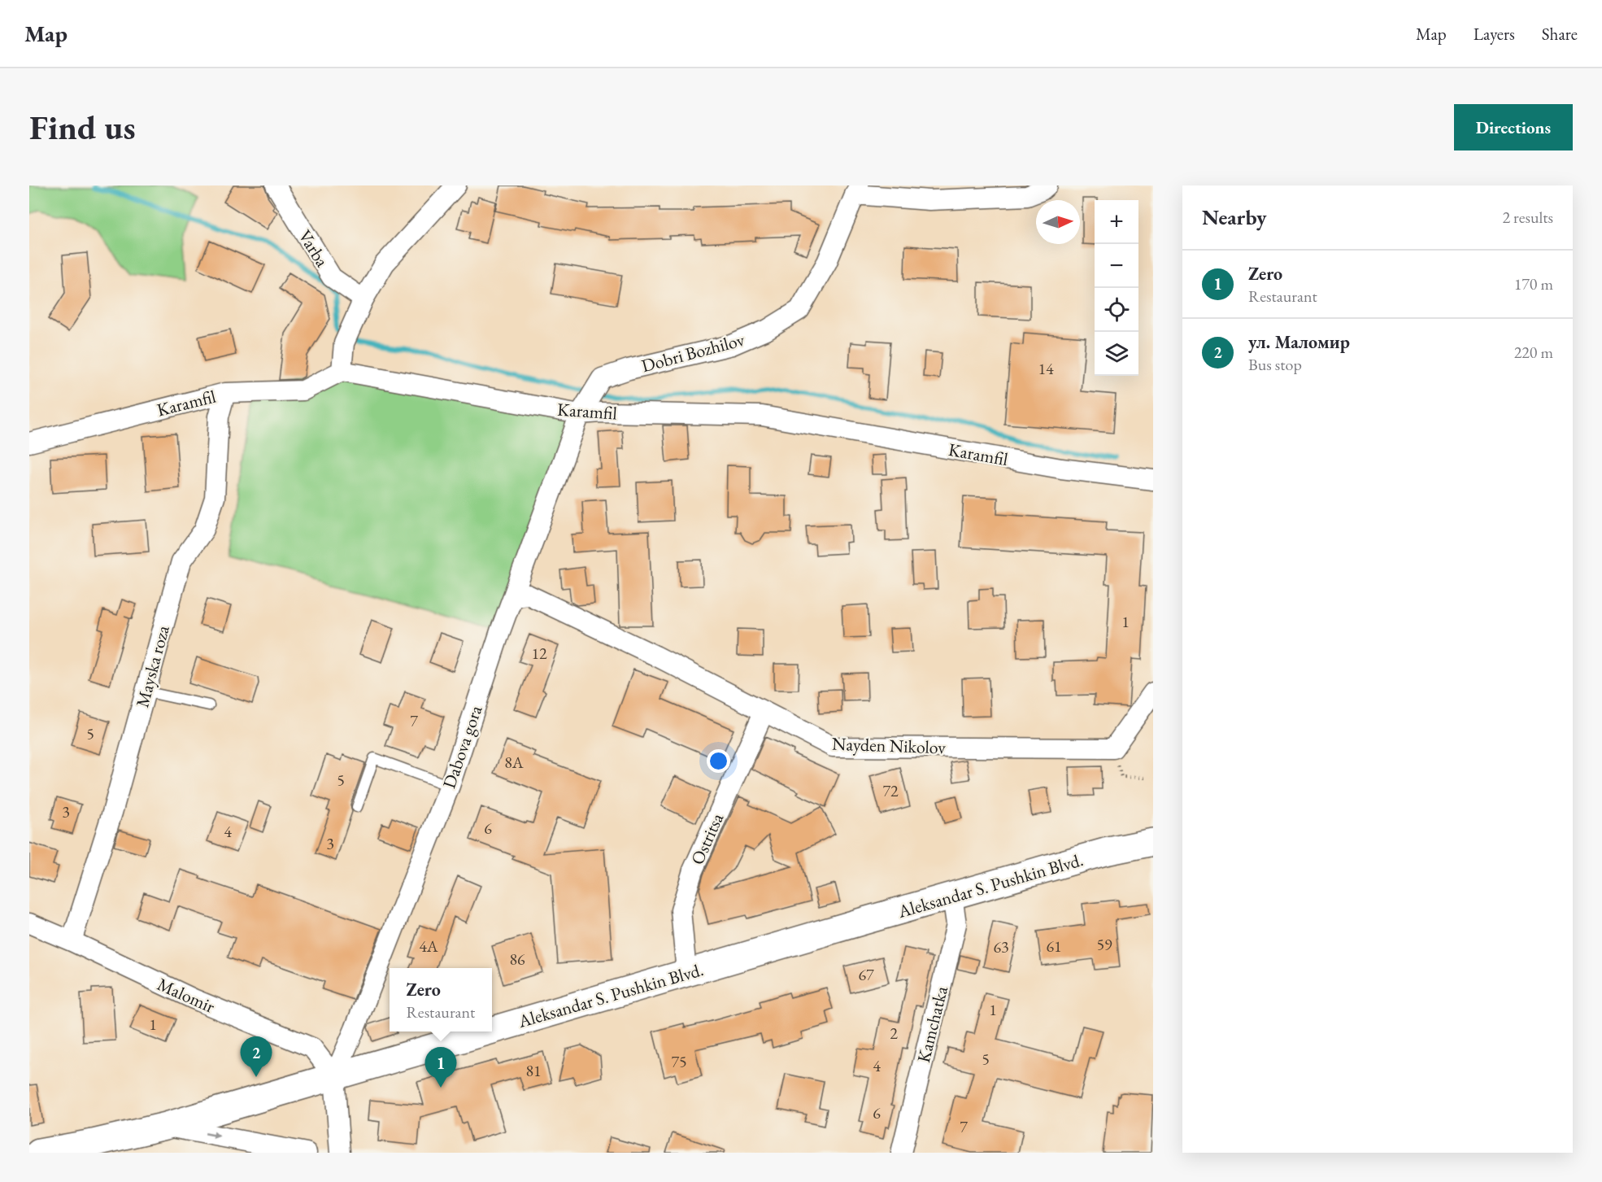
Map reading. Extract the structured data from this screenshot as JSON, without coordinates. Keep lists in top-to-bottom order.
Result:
{
  "streets": {
    "main road": ["Aleksandar S. Pushkin Blvd."],
    "street": [
      "Varba",
      "Dobri Bozhilov",
      "Karamfil",
      "Mayska roza",
      "Nayden Nikolov",
      "Dabova gora",
      "Ostritsa",
      "Malomir",
      "Kamchatka"
    ]
  },
  "crossings": [
    ["Dobri Bozhilov", "Karamfil"],
    ["Dobri Bozhilov", "Dabova gora"],
    ["Karamfil", "Mayska roza"],
    ["Karamfil", "Dabova gora"],
    ["Mayska roza", "Malomir"],
    ["Nayden Nikolov", "Dabova gora"],
    ["Nayden Nikolov", "Ostritsa"],
    ["Dabova gora", "Aleksandar S. Pushkin Blvd."],
    ["Dabova gora", "Malomir"],
    ["Ostritsa", "Aleksandar S. Pushkin Blvd."],
    ["Aleksandar S. Pushkin Blvd.", "Malomir"],
    ["Aleksandar S. Pushkin Blvd.", "Kamchatka"]
  ],
  "house_numbers": [
    "14",
    "1",
    "12",
    "7",
    "5",
    "8А",
    "5",
    "72",
    "3",
    "6",
    "4",
    "3",
    "59",
    "4А",
    "61",
    "63",
    "86",
    "67",
    "1",
    "1",
    "2",
    "5",
    "75",
    "4",
    "81",
    "6",
    "7"
  ],
  "north": "right",
  "page": {
    "header": "Map",
    "nav": ["Map", "Layers", "Share"],
    "buttons": "Directions",
    "title": "Find us",
    "heading": ["Nearby", "2 results"],
    "map_buttons": ["+", "−"],
    "list": [
      {
        "mark": "1",
        "name": "Zero",
        "note": "Restaurant",
        "value": "170 m"
      },
      {
        "mark": "2",
        "name": "ул. Маломир",
        "note": "Bus stop",
        "value": "220 m"
      }
    ],
    "popup": ["Zero", "Restaurant"],
    "pins": ["2", "1"]
  }
}
